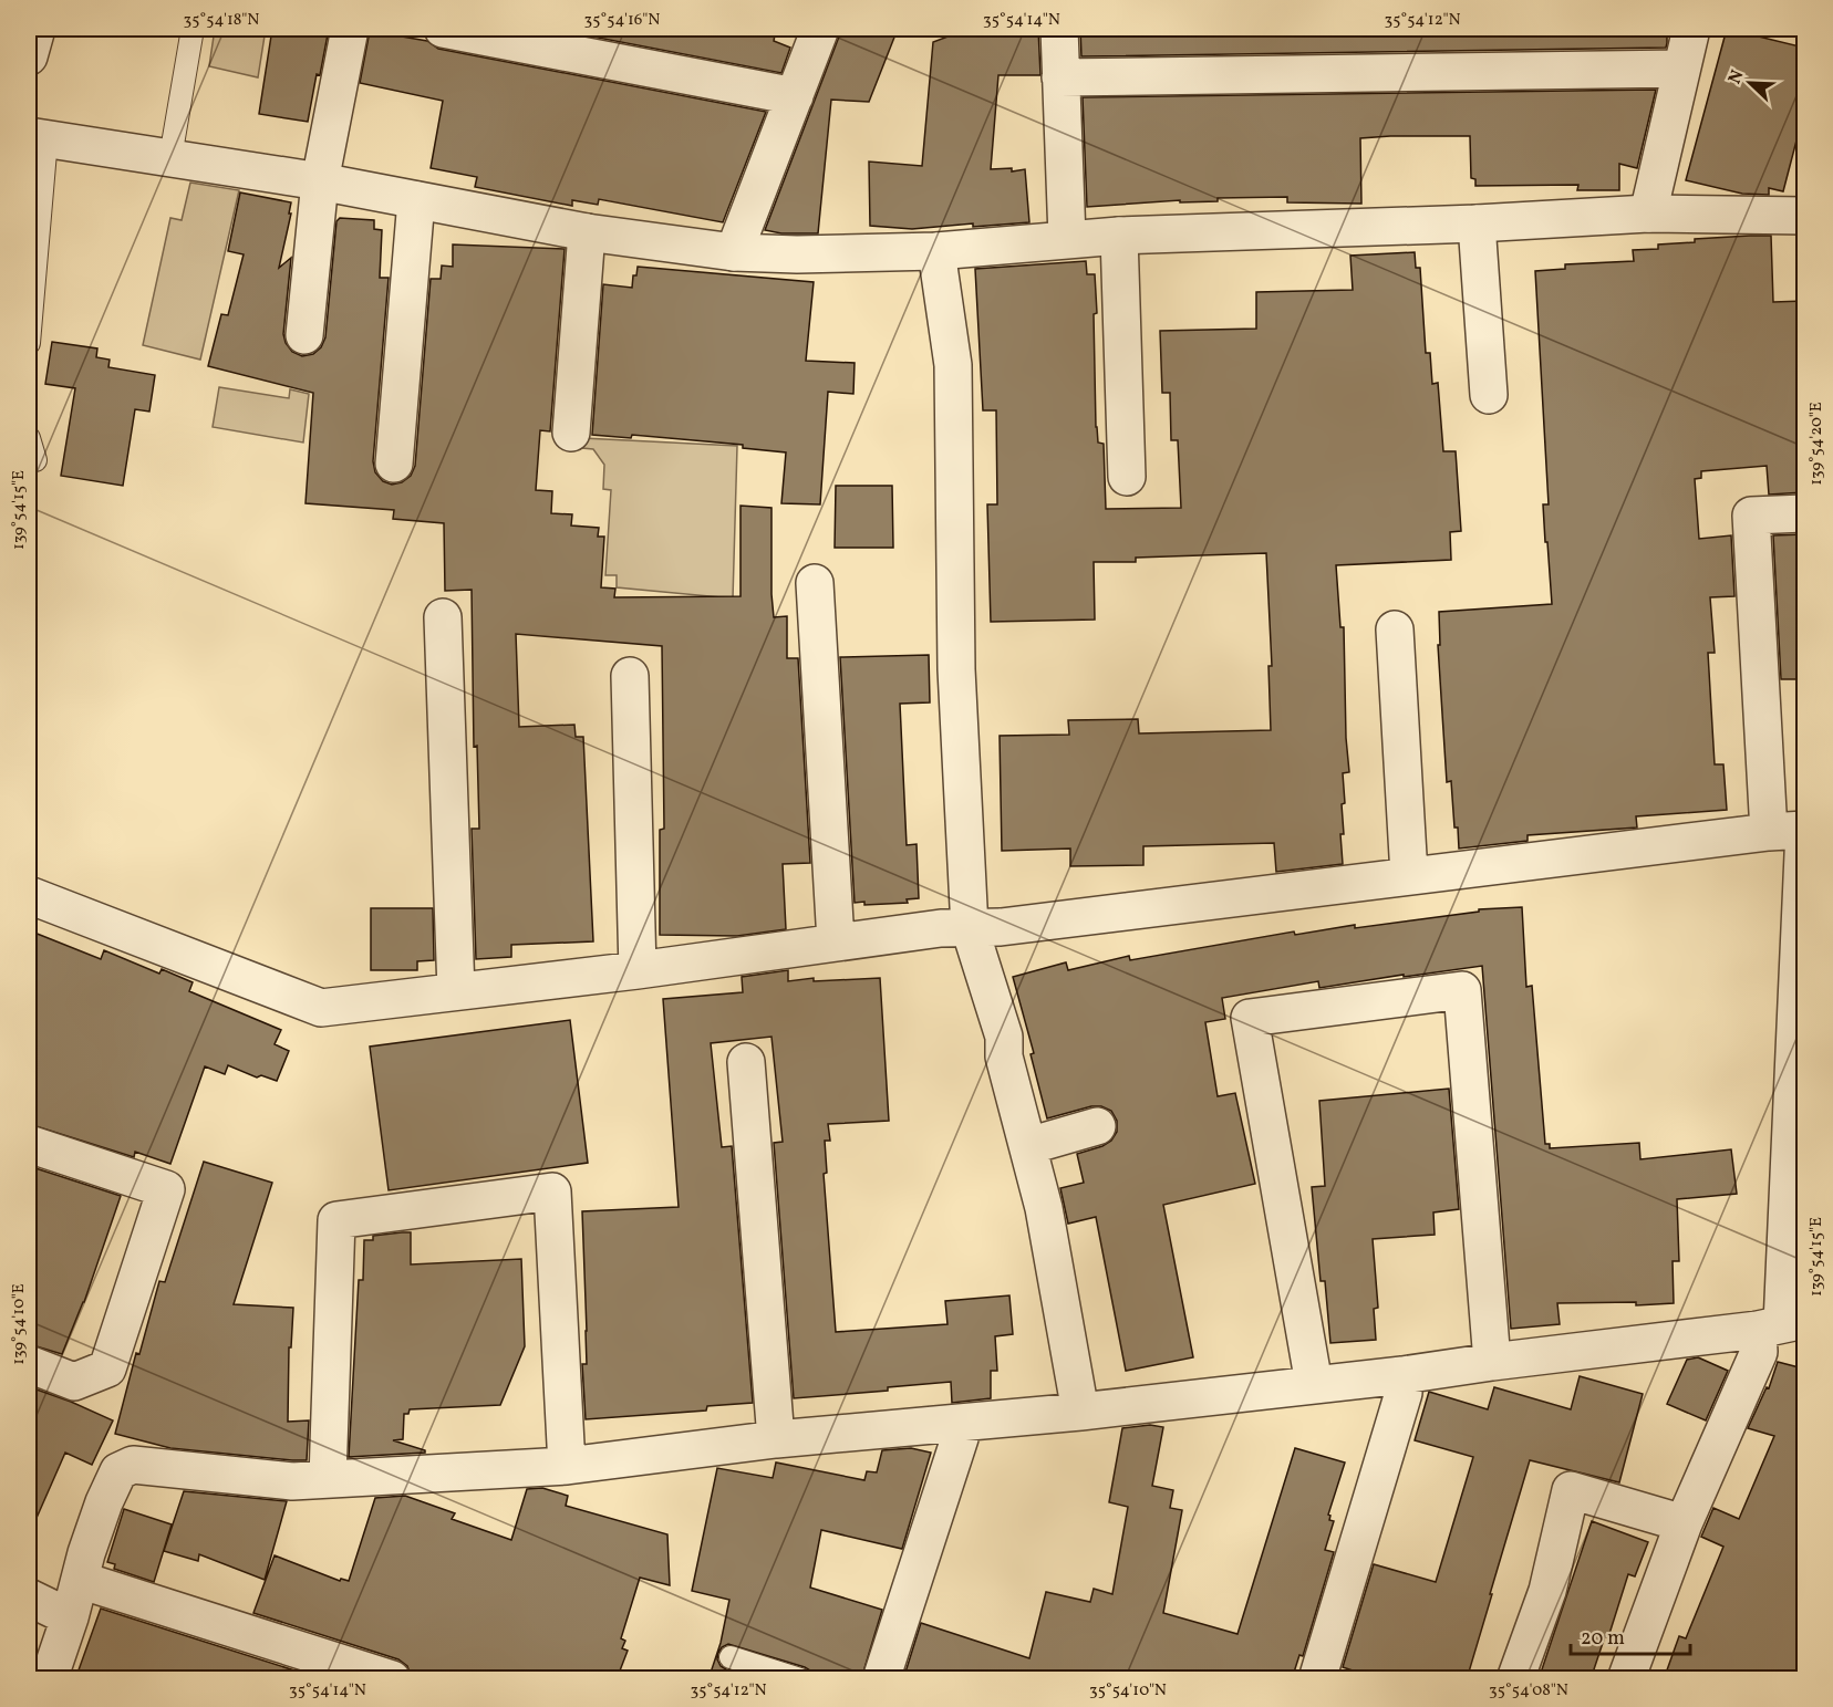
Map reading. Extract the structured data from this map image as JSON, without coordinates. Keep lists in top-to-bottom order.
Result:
{
  "scale_bar": "20 m",
  "north": "top left",
  "coordinates": [
    "35°54'18\"N",
    "35°54'16\"N",
    "35°54'14\"N",
    "35°54'12\"N",
    "139°54'20\"E",
    "139°54'15\"E",
    "139°54'10\"E",
    "35°54'10\"N",
    "35°54'08\"N"
  ]
}
